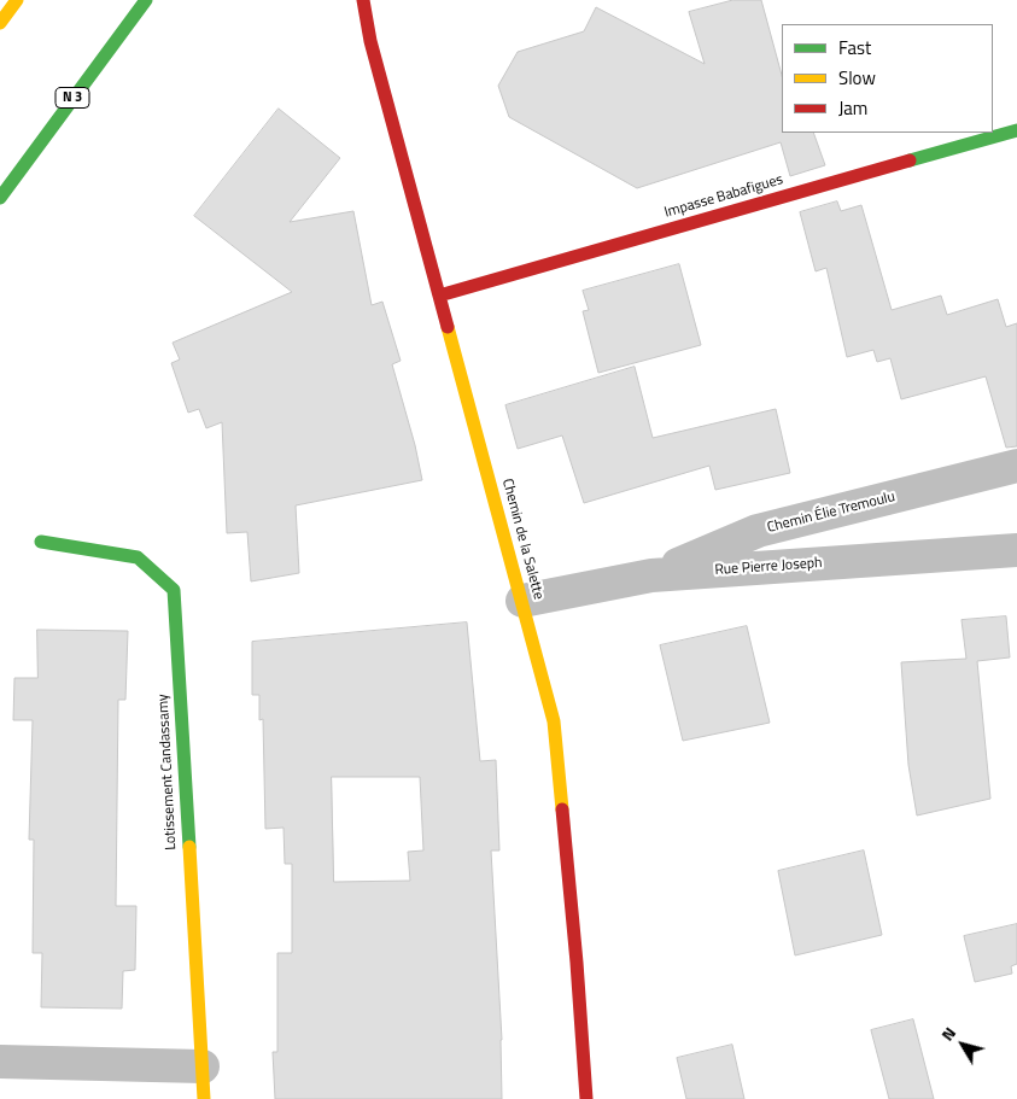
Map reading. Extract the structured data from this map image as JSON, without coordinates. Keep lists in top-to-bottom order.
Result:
{
  "streets": {
    "main road": [
      "N 3",
      "Impasse Babafigues",
      "Chemin de la Salette",
      "Lotissement Candassamy"
    ],
    "street": ["Chemin Élie Tremoulu", "Rue Pierre Joseph"]
  },
  "crossings": [
    ["Impasse Babafigues", "Chemin de la Salette"],
    ["Chemin Élie Tremoulu", "Rue Pierre Joseph"],
    ["Chemin de la Salette", "Rue Pierre Joseph"]
  ],
  "legend": ["Fast", "Slow", "Jam"],
  "north": "top left"
}
